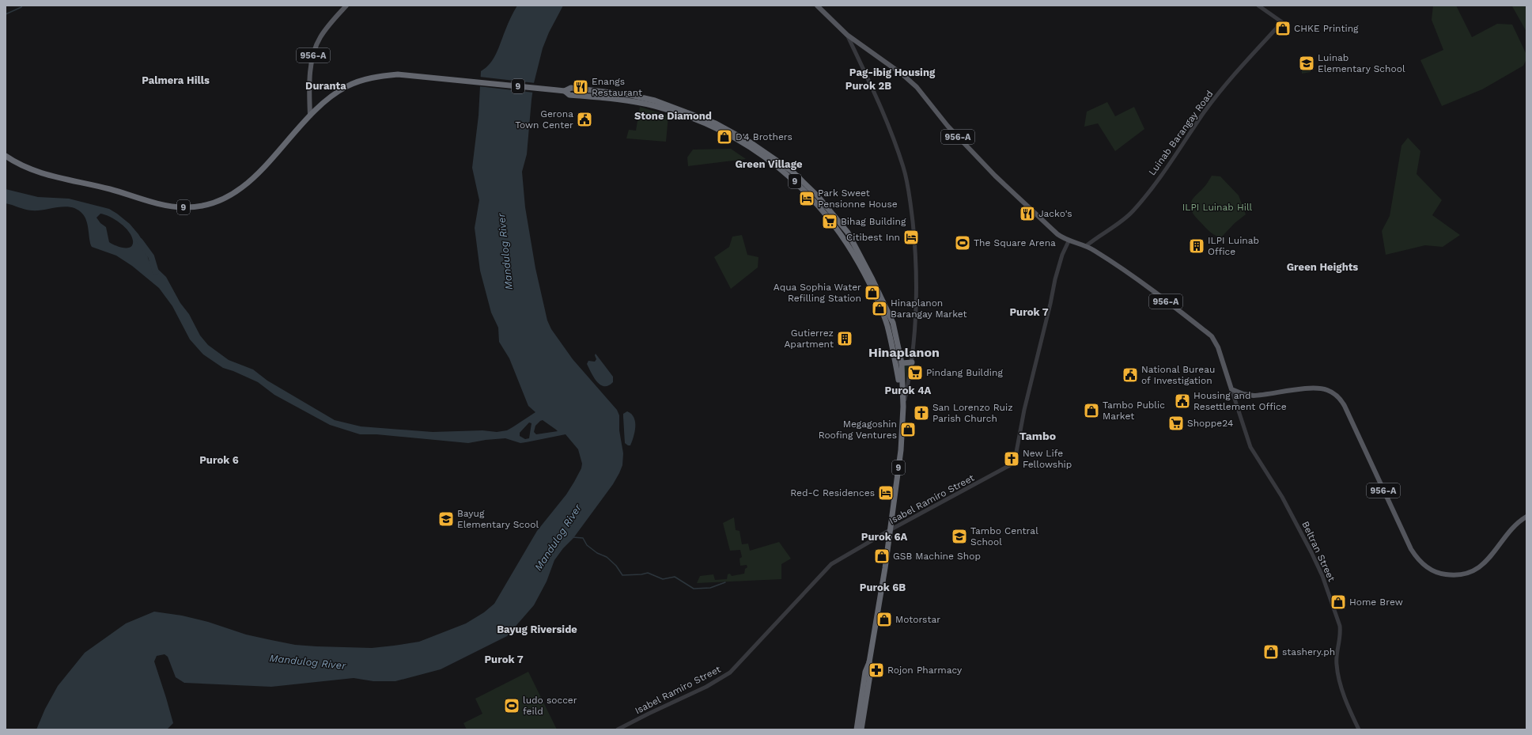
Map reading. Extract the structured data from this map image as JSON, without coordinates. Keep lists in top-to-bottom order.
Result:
{
  "streets": {
    "highway": ["9"],
    "main road": ["956-A"],
    "street": ["Luinab Barangay Road", "Isabel Ramiro Street", "Beltran Street"]
  },
  "crossings": [
    ["956-A", "9"],
    ["956-A", "Luinab Barangay Road"],
    ["956-A", "Isabel Ramiro Street"],
    ["956-A", "Beltran Street"],
    ["9", "Isabel Ramiro Street"]
  ],
  "districts": [
    "Pag-ibig Housing",
    "Palmera Hills",
    "Duranta",
    "Purok 2B",
    "Stone Diamond",
    "Green Village",
    "Green Heights",
    "Purok 7",
    "Hinaplanon",
    "Purok 4A",
    "Tambo",
    "Purok 6",
    "Purok 6A",
    "Purok 6B",
    "Bayug Riverside",
    "Purok 7"
  ],
  "water": ["Mandulog River"],
  "parks": ["ILPI Luinab Hill"],
  "places": {
    "shop": [
      "CHKE Printing",
      "D'4 Brothers",
      "Aqua Sophia Water Refilling Station",
      "Hinaplanon Barangay Market",
      "Tambo Public Market",
      "Megagoshin Roofing Ventures",
      "GSB Machine Shop",
      "Home Brew",
      "Motorstar",
      "stashery.ph"
    ],
    "school or university": ["Luinab Elementary School", "Bayug Elementary Scool", "Tambo Central School"],
    "restaurant": ["Enangs Restaurant", "Jacko's"],
    "public building": ["Gerona Town Center", "National Bureau of Investigation", "Housing and Resettlement Office"],
    "hotel": ["Park Sweet Pensionne House", "Citibest Inn", "Red-C Residences"],
    "supermarket": ["Bihag Building", "Pindang Building", "Shoppe24"],
    "sports": ["The Square Arena", "ludo soccer feild"],
    "building": ["ILPI Luinab Office", "Gutierrez Apartment"],
    "church": ["San Lorenzo Ruiz Parish Church", "New Life Fellowship"],
    "pharmacy": ["Rojon Pharmacy"]
  }
}
